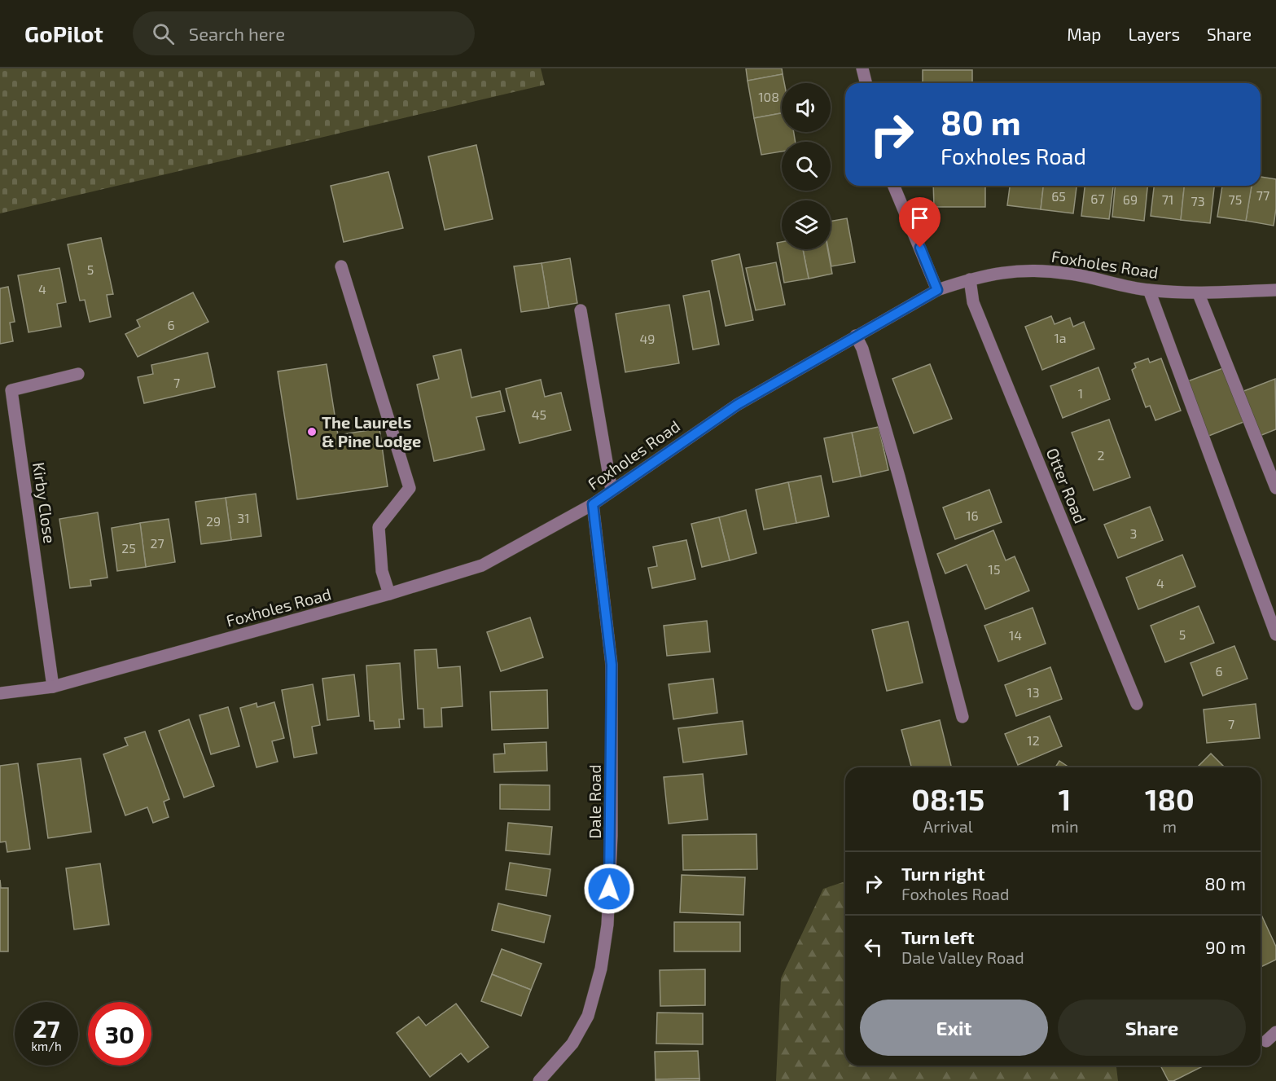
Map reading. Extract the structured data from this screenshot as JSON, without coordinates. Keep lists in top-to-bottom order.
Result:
{
  "streets": {
    "street": [
      "Foxholes Road",
      "Otter Road",
      "Kirby Close",
      "Dale Road"
    ]
  },
  "crossings": [
    ["Foxholes Road", "Otter Road"],
    ["Foxholes Road", "Kirby Close"],
    ["Foxholes Road", "Dale Road"]
  ],
  "places": ["The Laurels & Pine Lodge"],
  "house_numbers": [
    "108",
    "77",
    "65",
    "67",
    "69",
    "71",
    "75",
    "73",
    "5",
    "4",
    "6",
    "1a",
    "49",
    "7",
    "1",
    "45",
    "2",
    "16",
    "31",
    "29",
    "3",
    "27",
    "25",
    "15",
    "4",
    "5",
    "14",
    "6",
    "13",
    "7",
    "12"
  ],
  "page": {
    "header": "GoPilot",
    "search": "Search here",
    "nav": ["Map", "Layers", "Share"],
    "turn": ["80 m", "Foxholes Road"],
    "eta": [
      "08:15",
      "Arrival",
      "1",
      "min",
      "180",
      "m"
    ],
    "list": [
      {
        "name": "Turn right",
        "note": "Foxholes Road",
        "value": "80 m"
      },
      {
        "name": "Turn left",
        "note": "Dale Valley Road",
        "value": "90 m"
      }
    ],
    "buttons": ["Exit", "Share"],
    "speed": "27 km/h",
    "limit": "30"
  }
}
